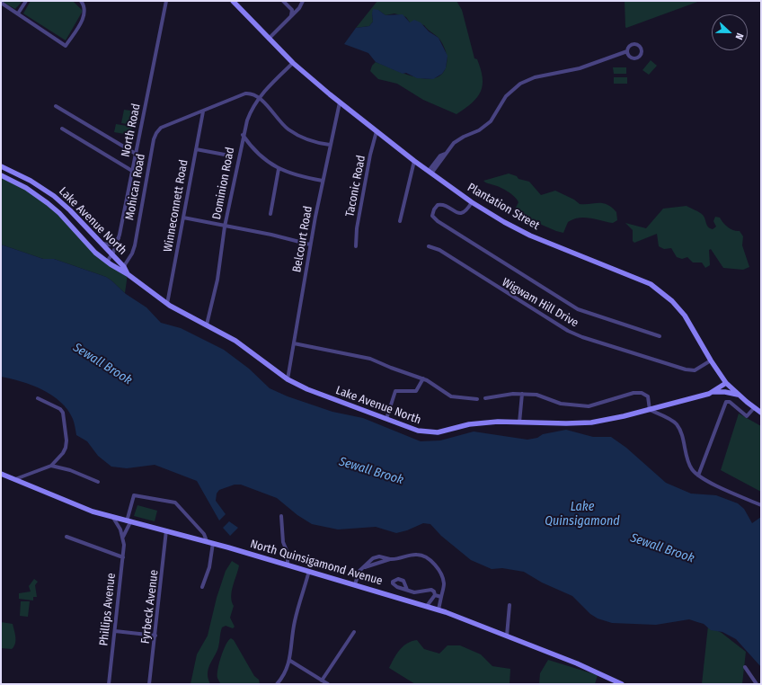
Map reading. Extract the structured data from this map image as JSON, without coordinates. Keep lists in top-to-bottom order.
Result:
{
  "streets": {
    "main road": ["Plantation Street", "Lake Avenue North", "North Quinsigamond Avenue"],
    "street": [
      "North Road",
      "Dominion Road",
      "Taconic Road",
      "Mohican Road",
      "Winneconnett Road",
      "Belcourt Road",
      "Wigwam Hill Drive",
      "Fyrbeck Avenue",
      "Phillips Avenue"
    ]
  },
  "crossings": [
    ["North Road", "Lake Avenue North"],
    ["Dominion Road", "Mohican Road"],
    ["Dominion Road", "Plantation Street"],
    ["Dominion Road", "Lake Avenue North"],
    ["Taconic Road", "Plantation Street"],
    ["Mohican Road", "Winneconnett Road"],
    ["Mohican Road", "Lake Avenue North"],
    ["Winneconnett Road", "Lake Avenue North"],
    ["Plantation Street", "Belcourt Road"],
    ["Plantation Street", "Wigwam Hill Drive"],
    ["Lake Avenue North", "Belcourt Road"],
    ["North Quinsigamond Avenue", "Fyrbeck Avenue"],
    ["North Quinsigamond Avenue", "Phillips Avenue"]
  ],
  "water": ["Sewall Brook", "Lake Quinsigamond"],
  "north": "right"
}
